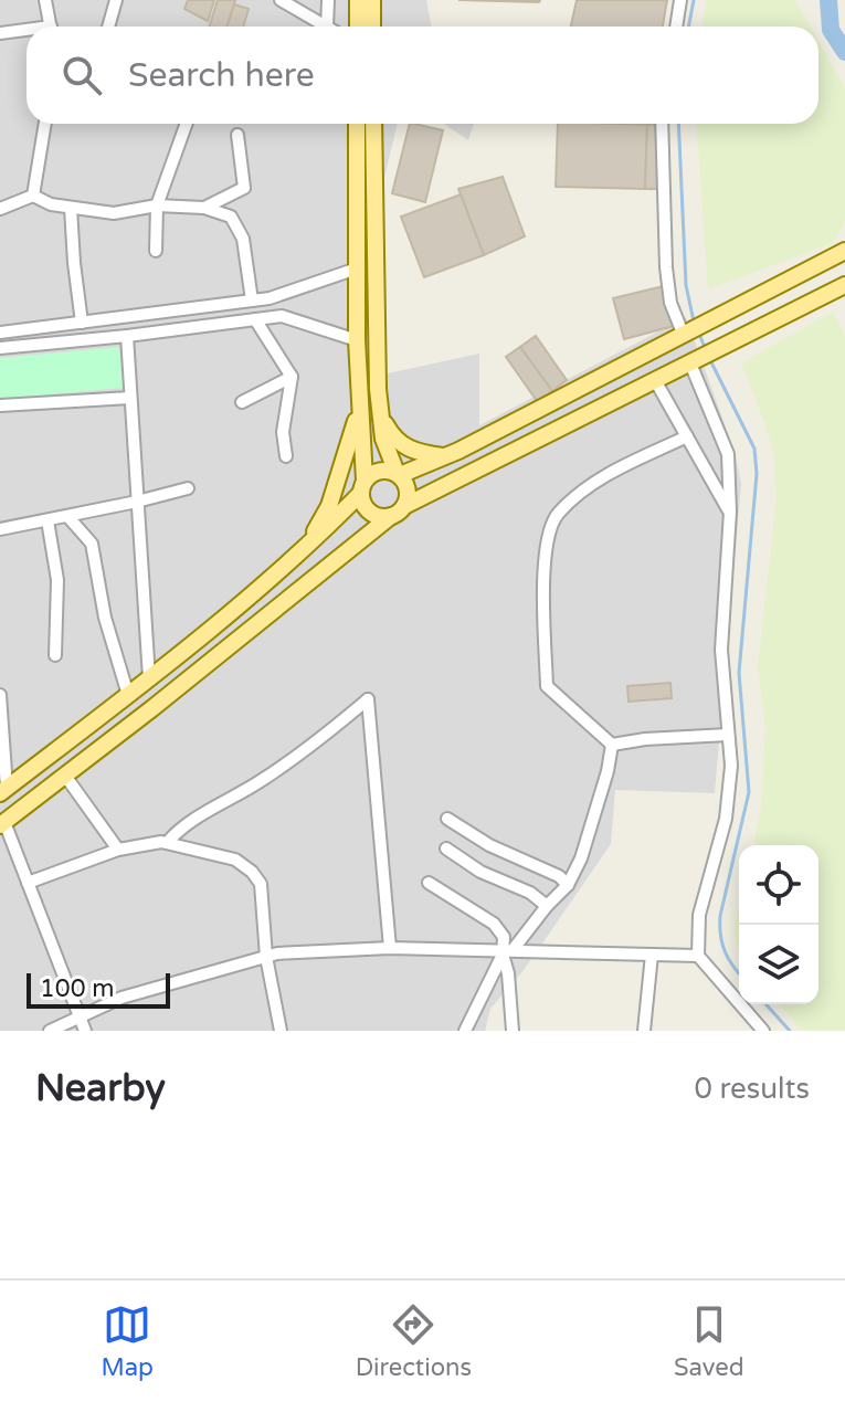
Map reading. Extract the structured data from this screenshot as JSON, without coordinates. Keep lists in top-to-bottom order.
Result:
{
  "scale_bar": "100 m",
  "page": {
    "search": "Search here",
    "scale": "100 m",
    "heading": ["Nearby", "0 results"],
    "nav": ["Map", "Directions", "Saved"]
  }
}
